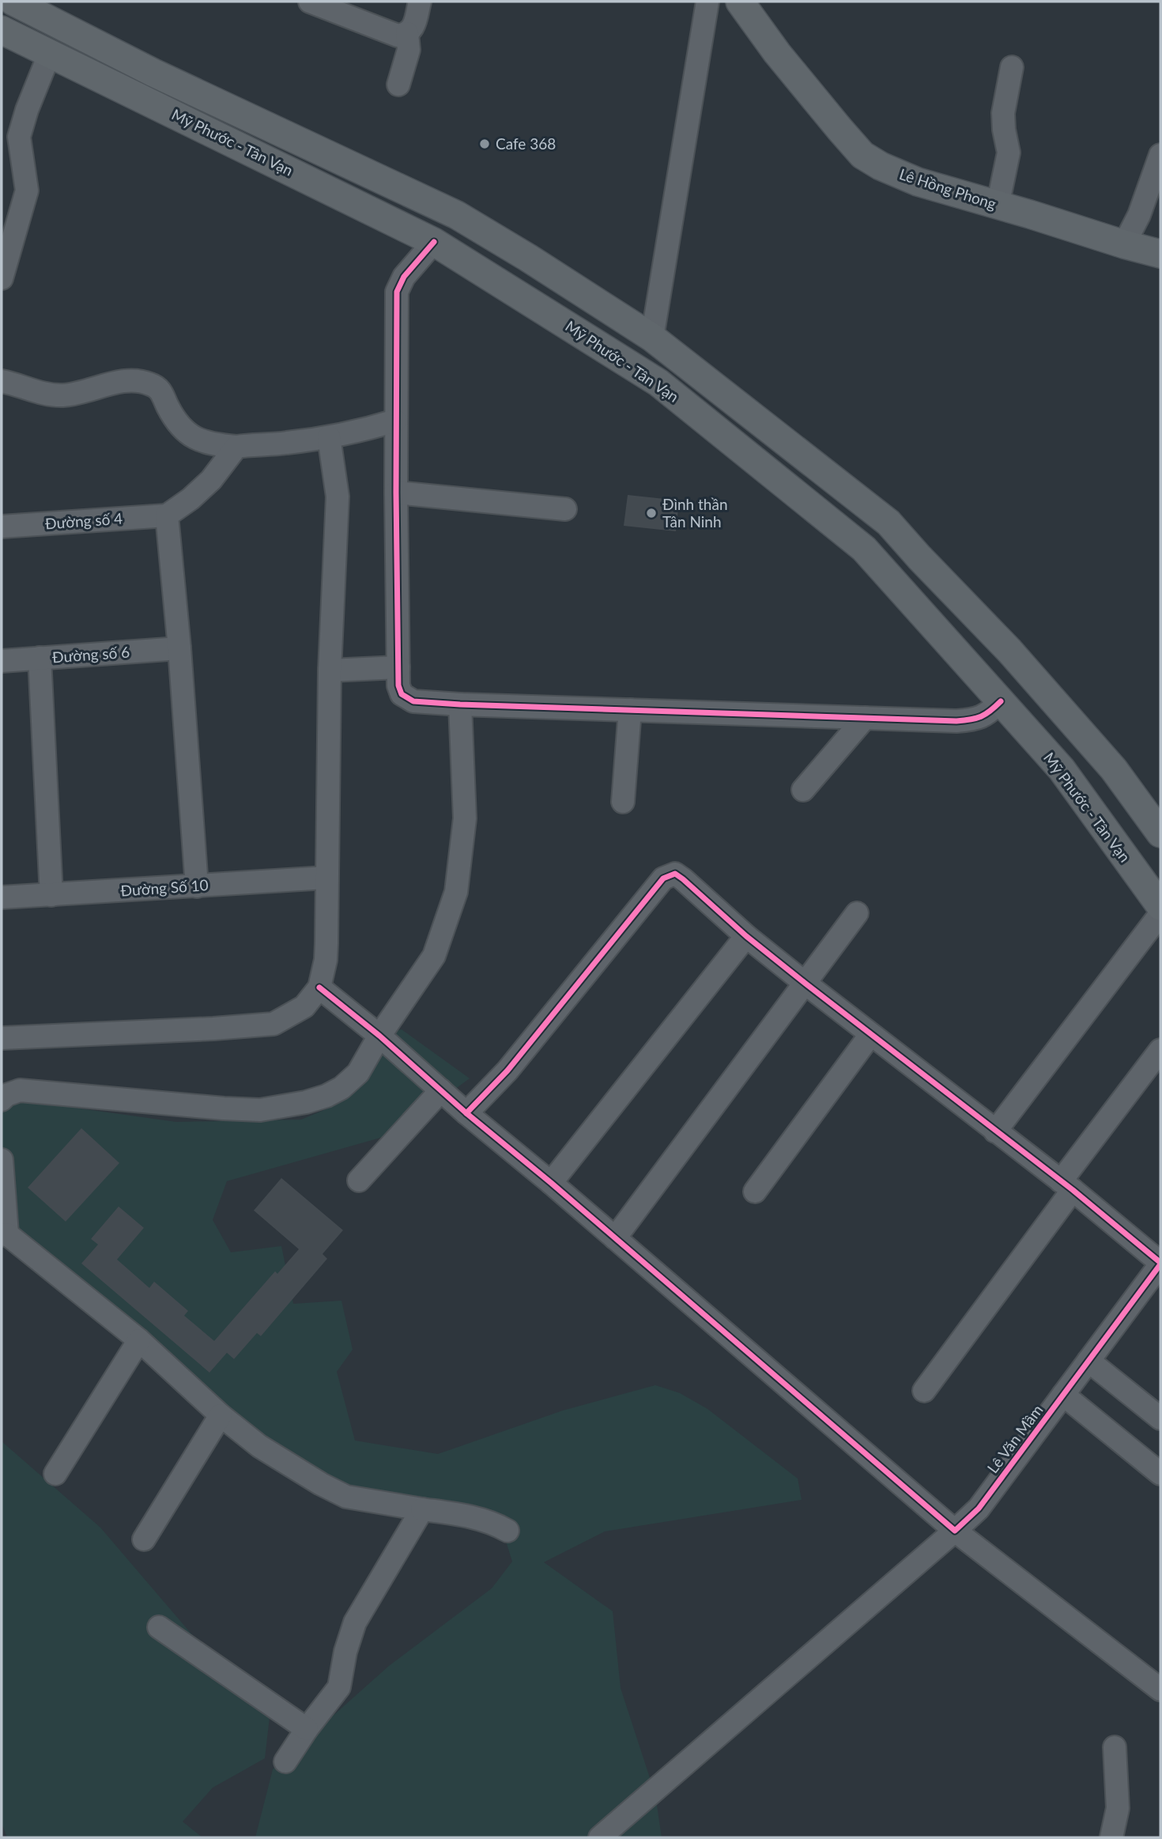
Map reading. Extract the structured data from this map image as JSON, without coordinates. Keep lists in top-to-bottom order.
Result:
{
  "streets": {
    "main road": ["Mỹ Phước - Tân Vạn", "Lê Hồng Phong"],
    "street": [
      "Đường số 4",
      "Đường số 6",
      "Đường Số 10",
      "Lê Văn Mầm"
    ]
  },
  "places": ["Cafe 368", "Đình thần Tân Ninh"]
}
